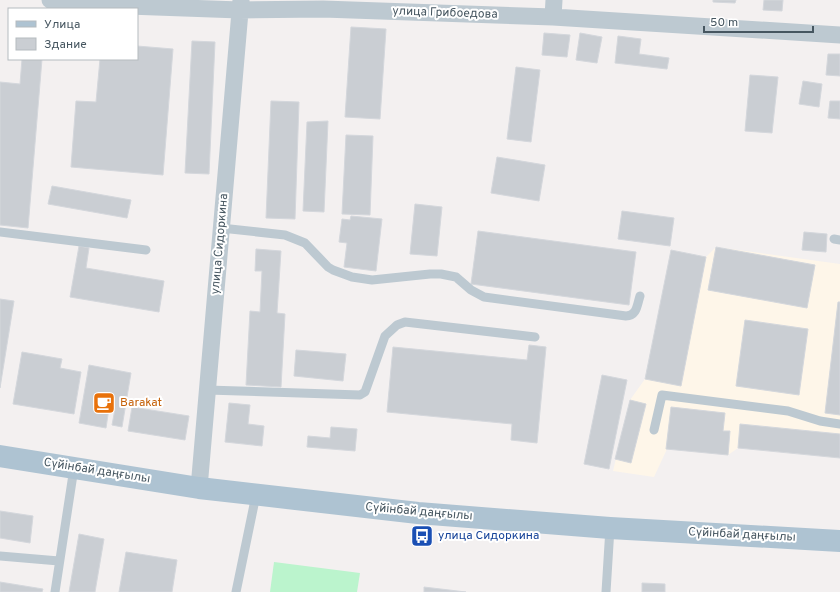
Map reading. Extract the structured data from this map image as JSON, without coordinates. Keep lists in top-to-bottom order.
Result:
{
  "streets": {
    "main road": ["Сүйінбай даңғылы"],
    "street": ["улица Грибоедова", "улица Сидоркина"]
  },
  "crossings": [
    ["улица Грибоедова", "улица Сидоркина"],
    ["улица Сидоркина", "Сүйінбай даңғылы"]
  ],
  "places": {
    "cafe": ["Barakat"],
    "bus stop": ["улица Сидоркина"]
  },
  "legend": ["Улица", "Здание"],
  "scale_bar": "50 m"
}
